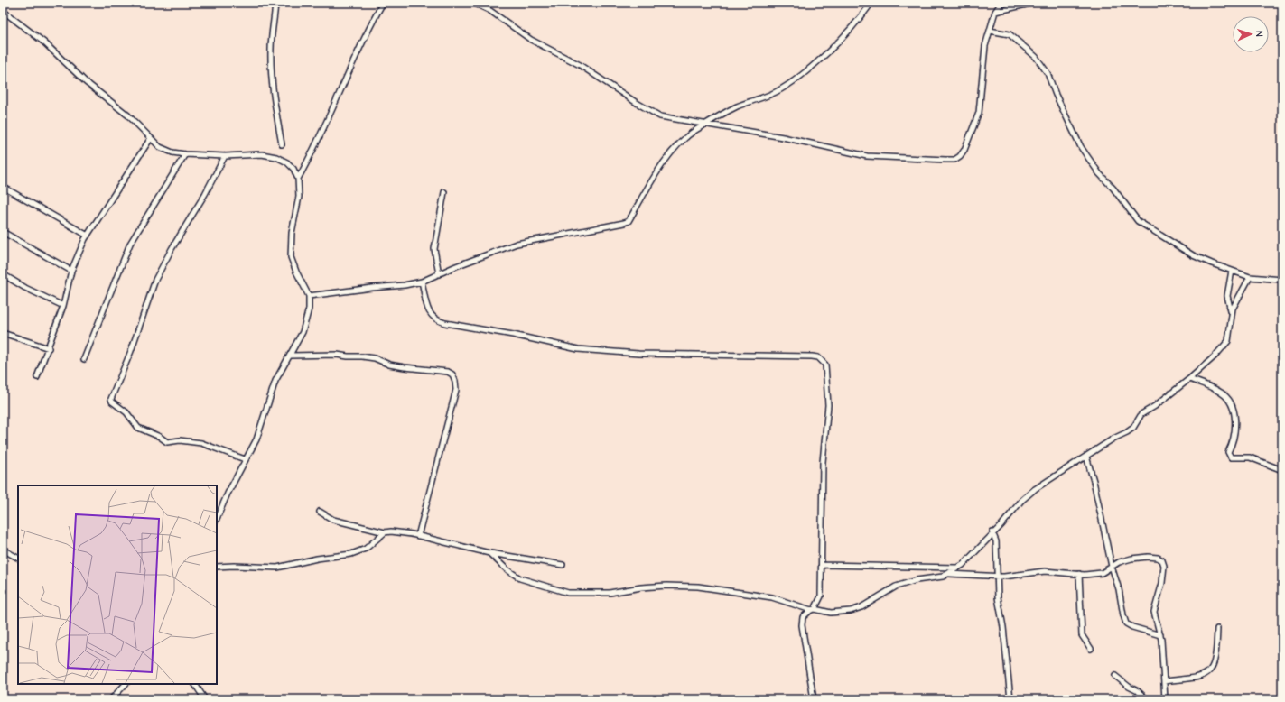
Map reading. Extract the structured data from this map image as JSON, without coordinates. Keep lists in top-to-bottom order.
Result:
{
  "north": "right"
}
